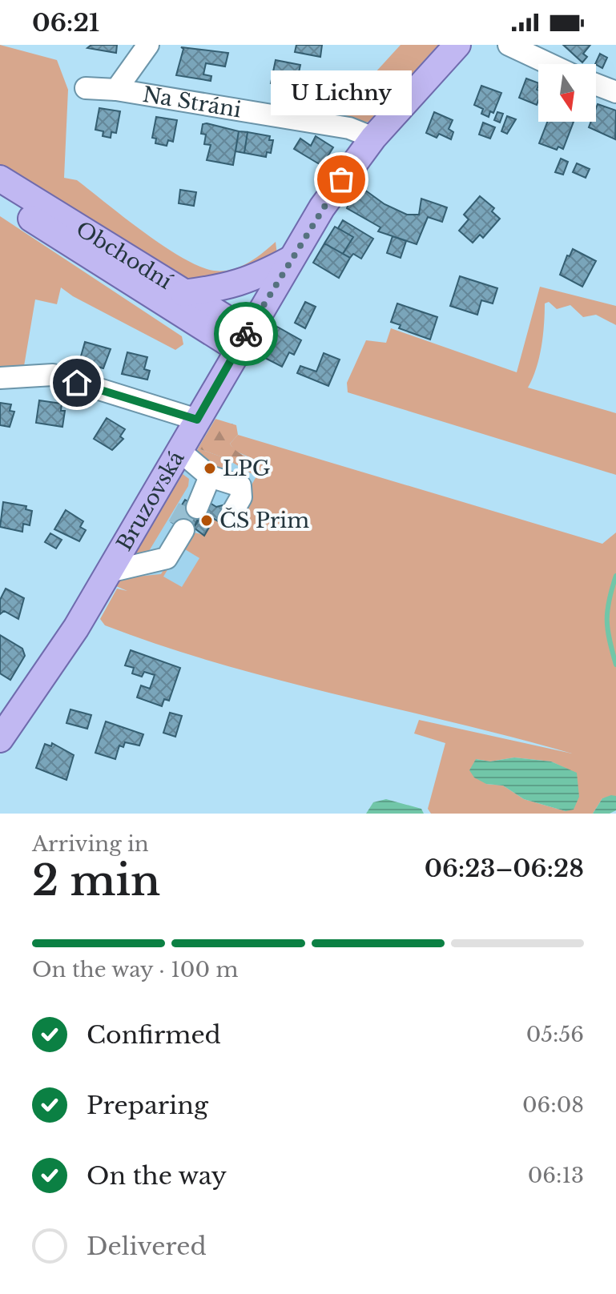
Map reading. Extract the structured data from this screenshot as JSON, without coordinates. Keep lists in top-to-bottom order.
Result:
{
  "streets": {
    "main road": ["Obchodní", "Bruzovská"],
    "street": ["Na Stráni"]
  },
  "crossings": [
    ["Na Stráni", "Bruzovská"],
    ["Obchodní", "Bruzovská"]
  ],
  "places": ["U Lichny", "LPG", "ČS Prim"],
  "north": "bottom",
  "page": {
    "status": "06:21",
    "bubble": "U Lichny",
    "heading": ["2 min", "Arriving in", "06:23–06:28"],
    "bar": "On the way · 100 m",
    "list": [
      ["Confirmed", "05:56"],
      ["Preparing", "06:08"],
      ["On the way", "06:13"],
      "Delivered"
    ]
  }
}
